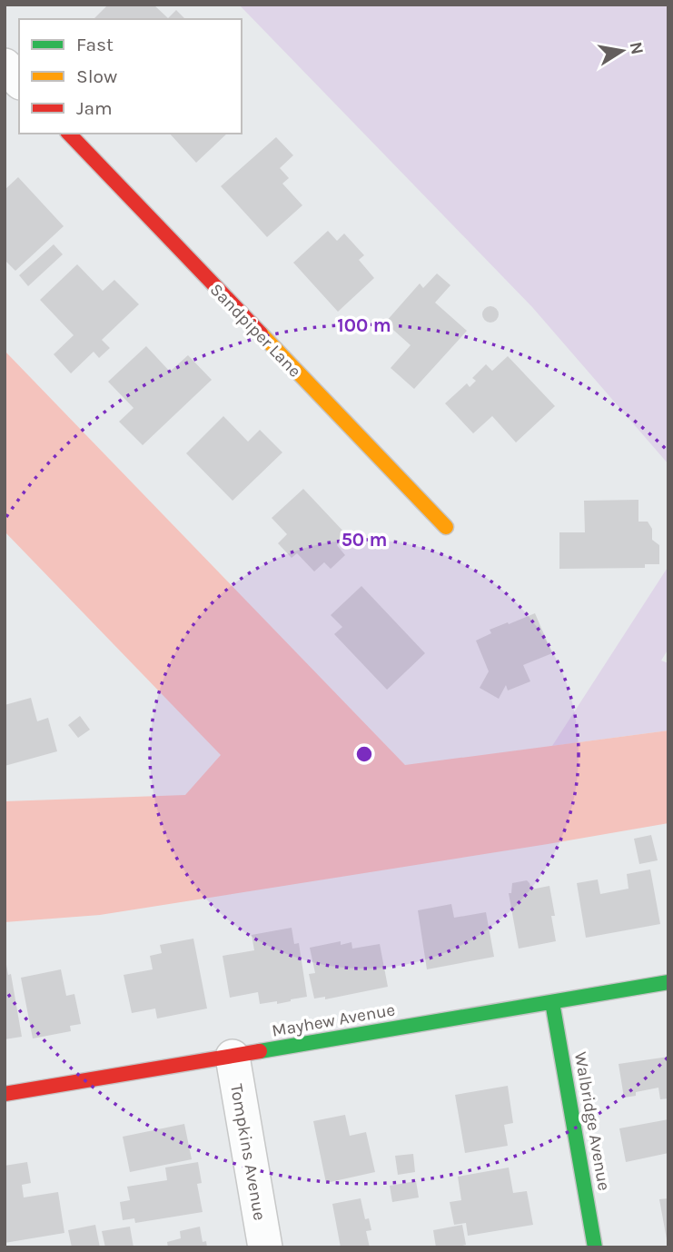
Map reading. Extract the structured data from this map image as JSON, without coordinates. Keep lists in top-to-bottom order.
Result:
{
  "streets": {
    "street": [
      "Sandpiper Lane",
      "Mayhew Avenue",
      "Walbridge Avenue",
      "Tompkins Avenue"
    ]
  },
  "crossings": [
    ["Mayhew Avenue", "Walbridge Avenue"],
    ["Mayhew Avenue", "Tompkins Avenue"]
  ],
  "legend": ["Fast", "Slow", "Jam"],
  "north": "right",
  "rings": ["100 m", "50 m"]
}
